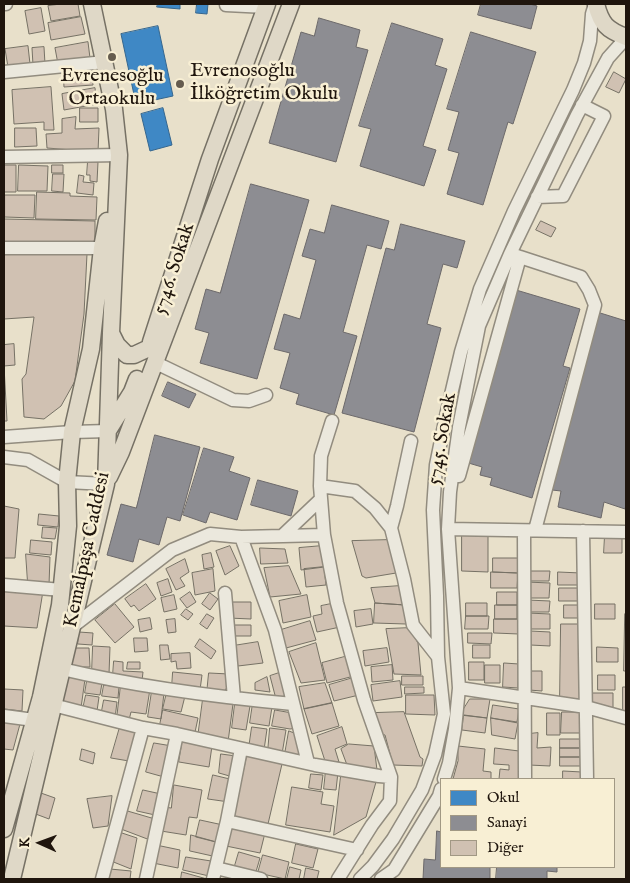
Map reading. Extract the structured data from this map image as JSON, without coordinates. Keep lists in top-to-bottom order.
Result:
{
  "streets": {
    "main road": ["5746. Sokak", "Kemalpaşa Caddesi"],
    "street": ["5745. Sokak"]
  },
  "crossings": [
    ["5746. Sokak", "Kemalpaşa Caddesi"]
  ],
  "places": ["Evrenesoğlu Ortaokulu", "Evrenosoğlu İlköğretim Okulu"],
  "legend": ["Okul", "Sanayi", "Diğer"],
  "north": "left"
}
